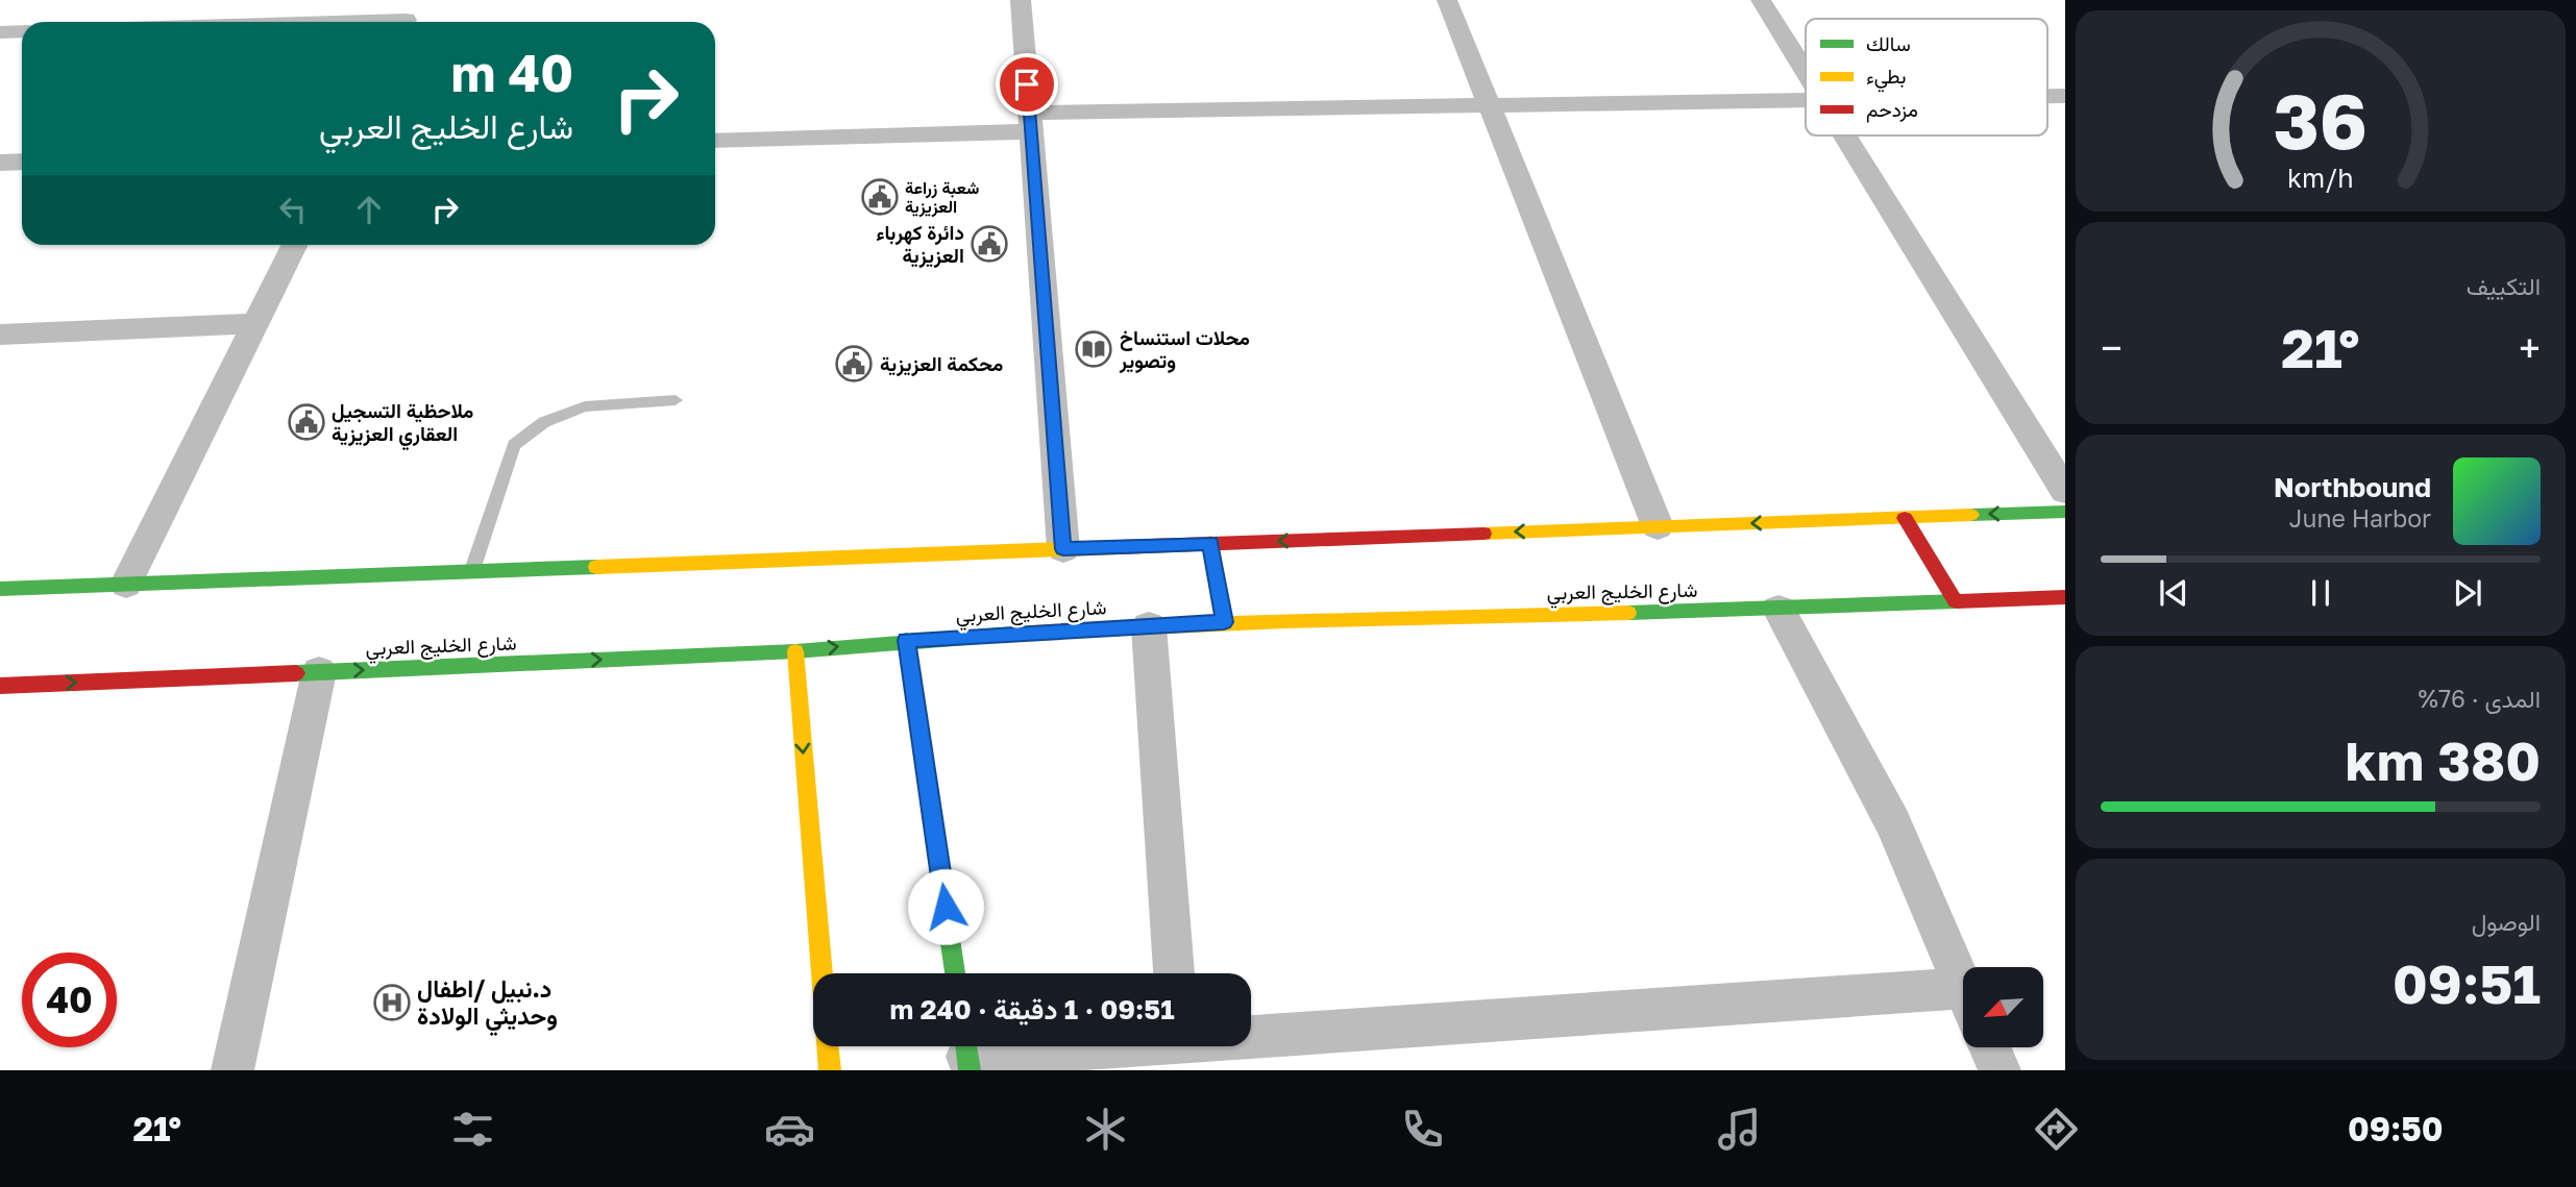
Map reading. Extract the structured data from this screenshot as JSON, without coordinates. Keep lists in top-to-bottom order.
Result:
{
  "streets": {
    "main road": ["شارع الخليج العربي"]
  },
  "places": {
    "public building": [
      "شعبة زراعة العزيزية",
      "دائرة كهرباء العزيزية",
      "محكمة العزيزية",
      "ملاحظية التسجيل العقاري العزيزية"
    ],
    "library": ["محلات استنساخ وتصوير"],
    "hospital": ["د.نبيل /اطفال وحديثي الولادة"]
  },
  "legend": ["سالك", "بطيء", "مزدحم"],
  "north": "bottom left",
  "page": {
    "turn": ["40 m", "شارع الخليج العربي"],
    "tile": [
      "التكييف",
      ["المدى · 76%", "380 km"],
      ["الوصول", "09:51"]
    ],
    "heat": ["−", "21°", "+"],
    "song": ["Northbound", "June Harbor"],
    "limit": "40",
    "trip": "09:51 · 1 دقيقة · 240 m",
    "tabs": ["09:50", "21°"],
    "gauge": ["36", "km/h"]
  }
}
